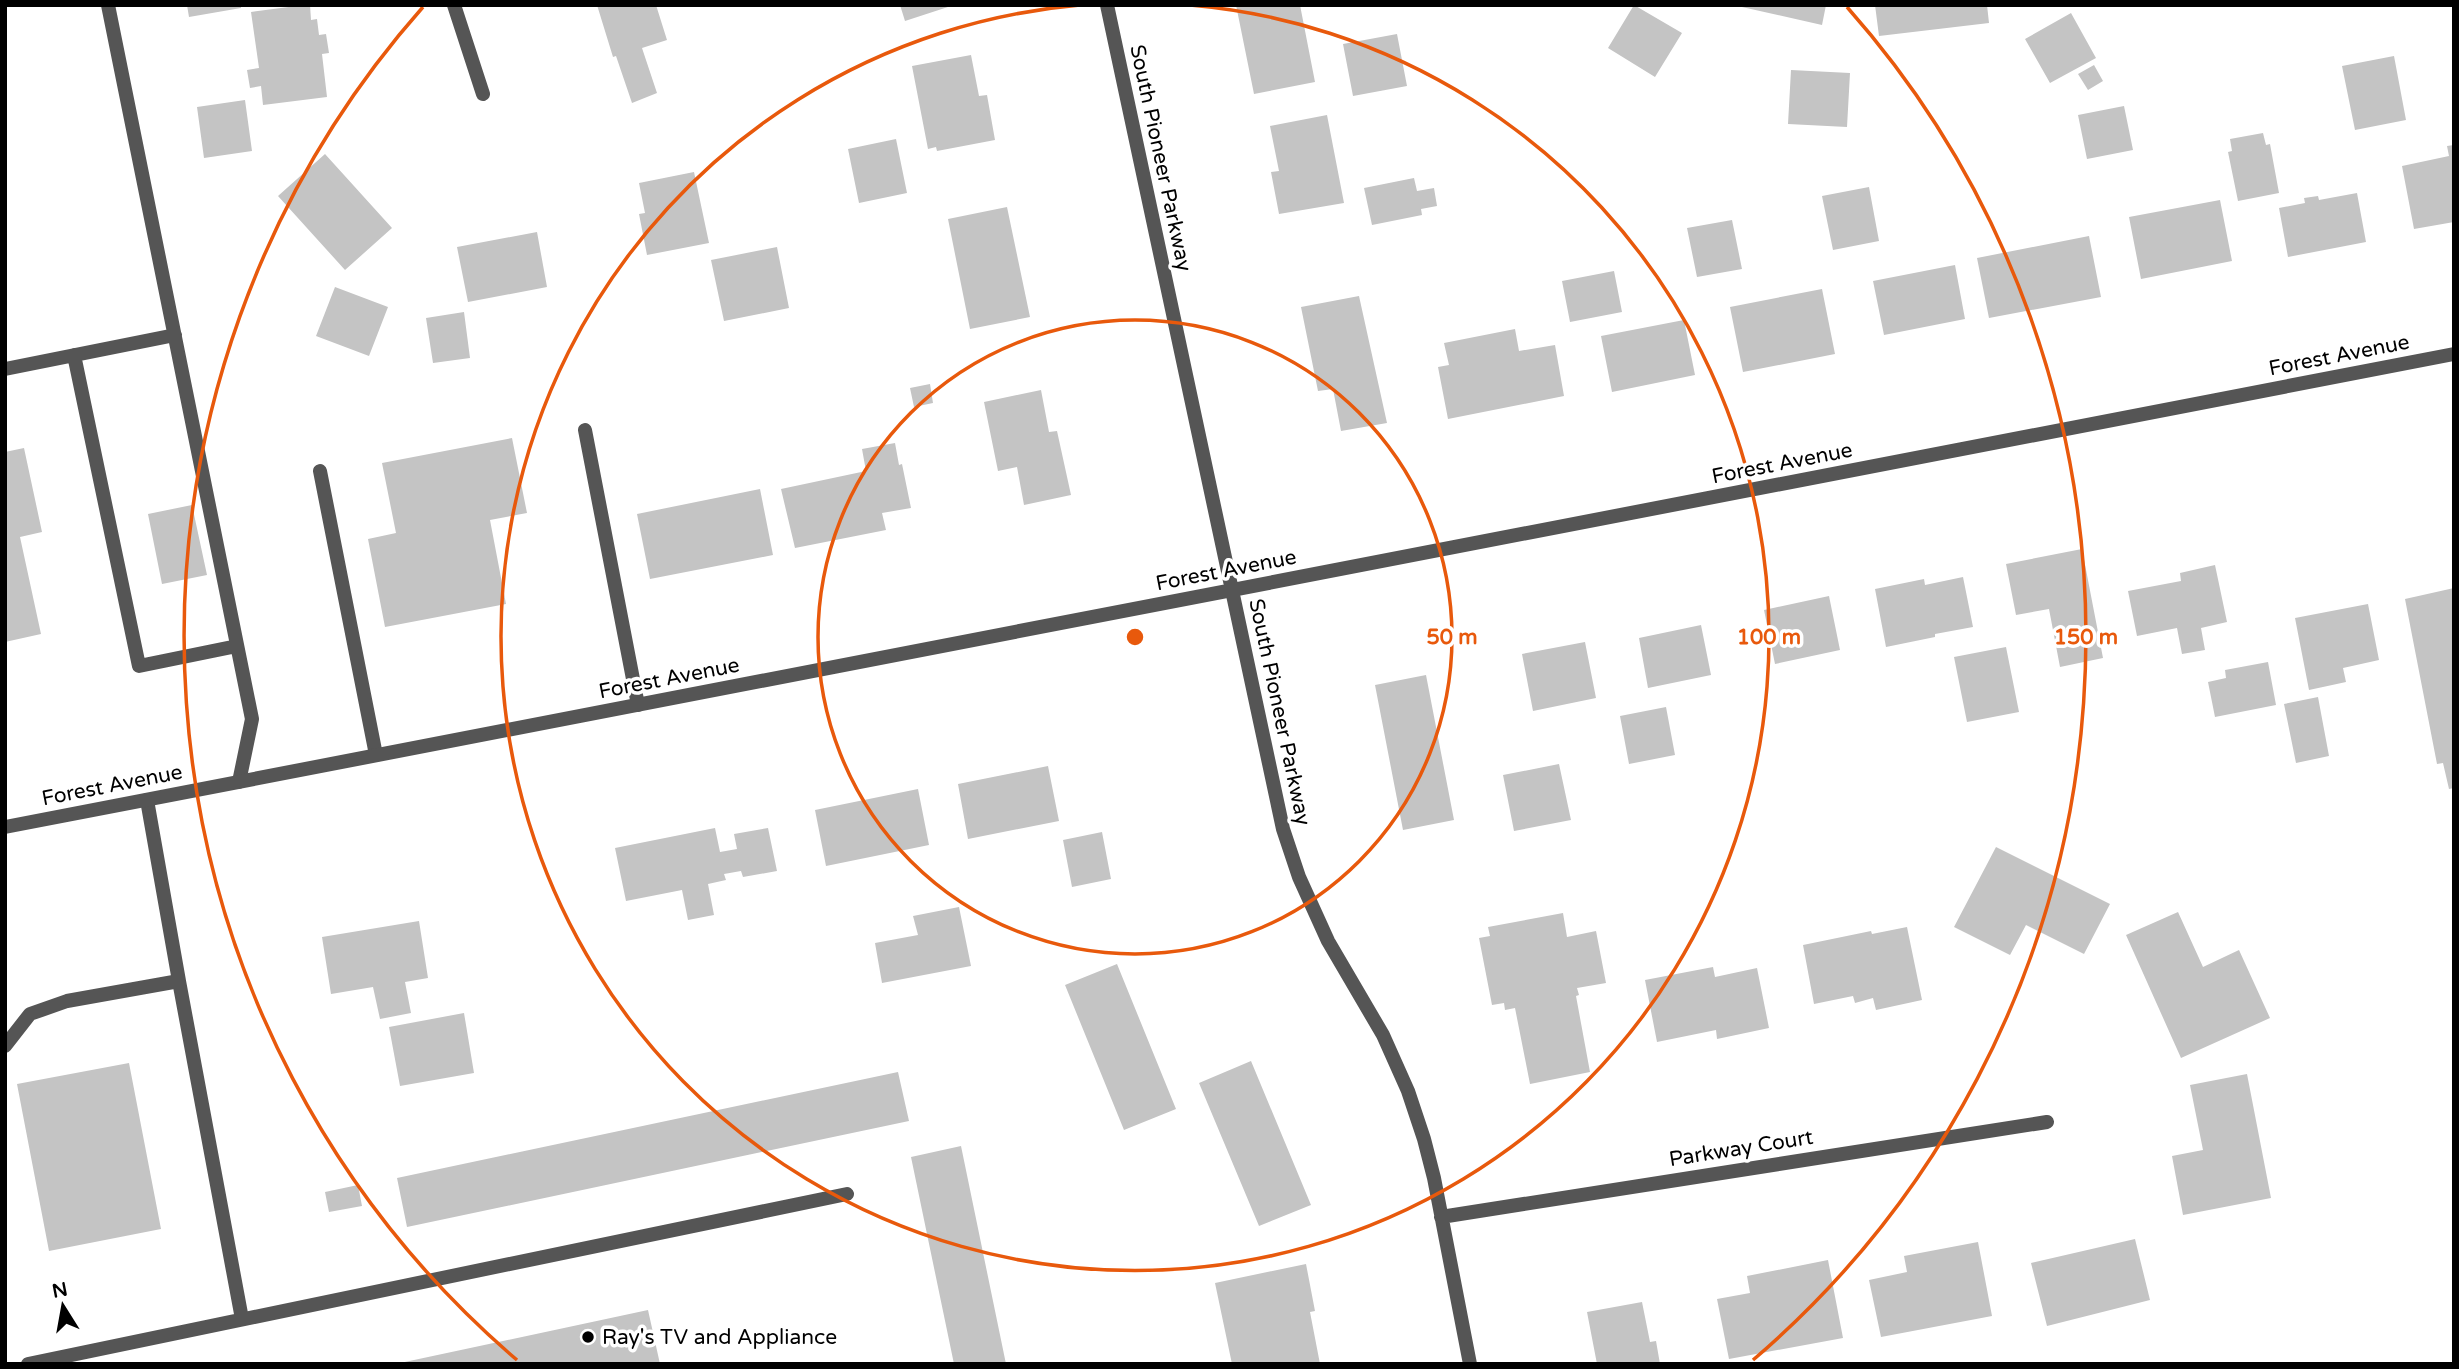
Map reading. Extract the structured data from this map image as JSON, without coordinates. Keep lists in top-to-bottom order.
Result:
{
  "streets": {
    "street": ["South Pioneer Parkway", "Forest Avenue", "Parkway Court"]
  },
  "crossings": [
    ["South Pioneer Parkway", "Forest Avenue"],
    ["South Pioneer Parkway", "Parkway Court"]
  ],
  "places": ["Ray's TV and Appliance"],
  "north": "top",
  "rings": ["50 m", "100 m", "150 m"]
}
